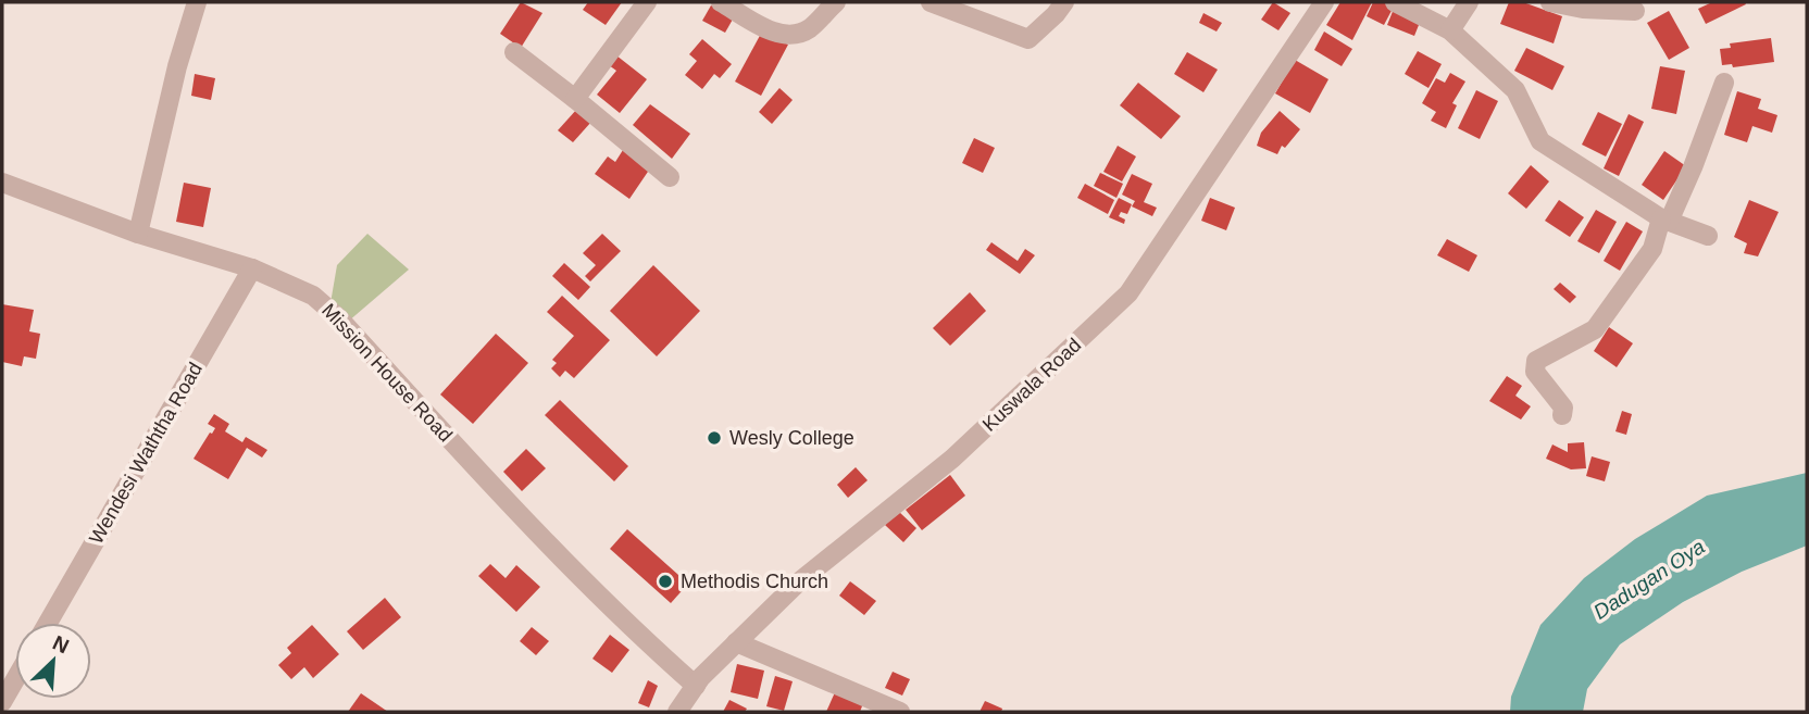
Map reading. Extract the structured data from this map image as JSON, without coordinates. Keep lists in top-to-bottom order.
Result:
{
  "streets": {
    "street": ["Mission House Road", "Kuswala Road", "Wendesi Waththa Road"]
  },
  "crossings": [
    ["Mission House Road", "Kuswala Road"],
    ["Mission House Road", "Wendesi Waththa Road"]
  ],
  "water": ["Dadugan Oya"],
  "places": ["Wesly College", "Methodis Church"],
  "north": "top right"
}
